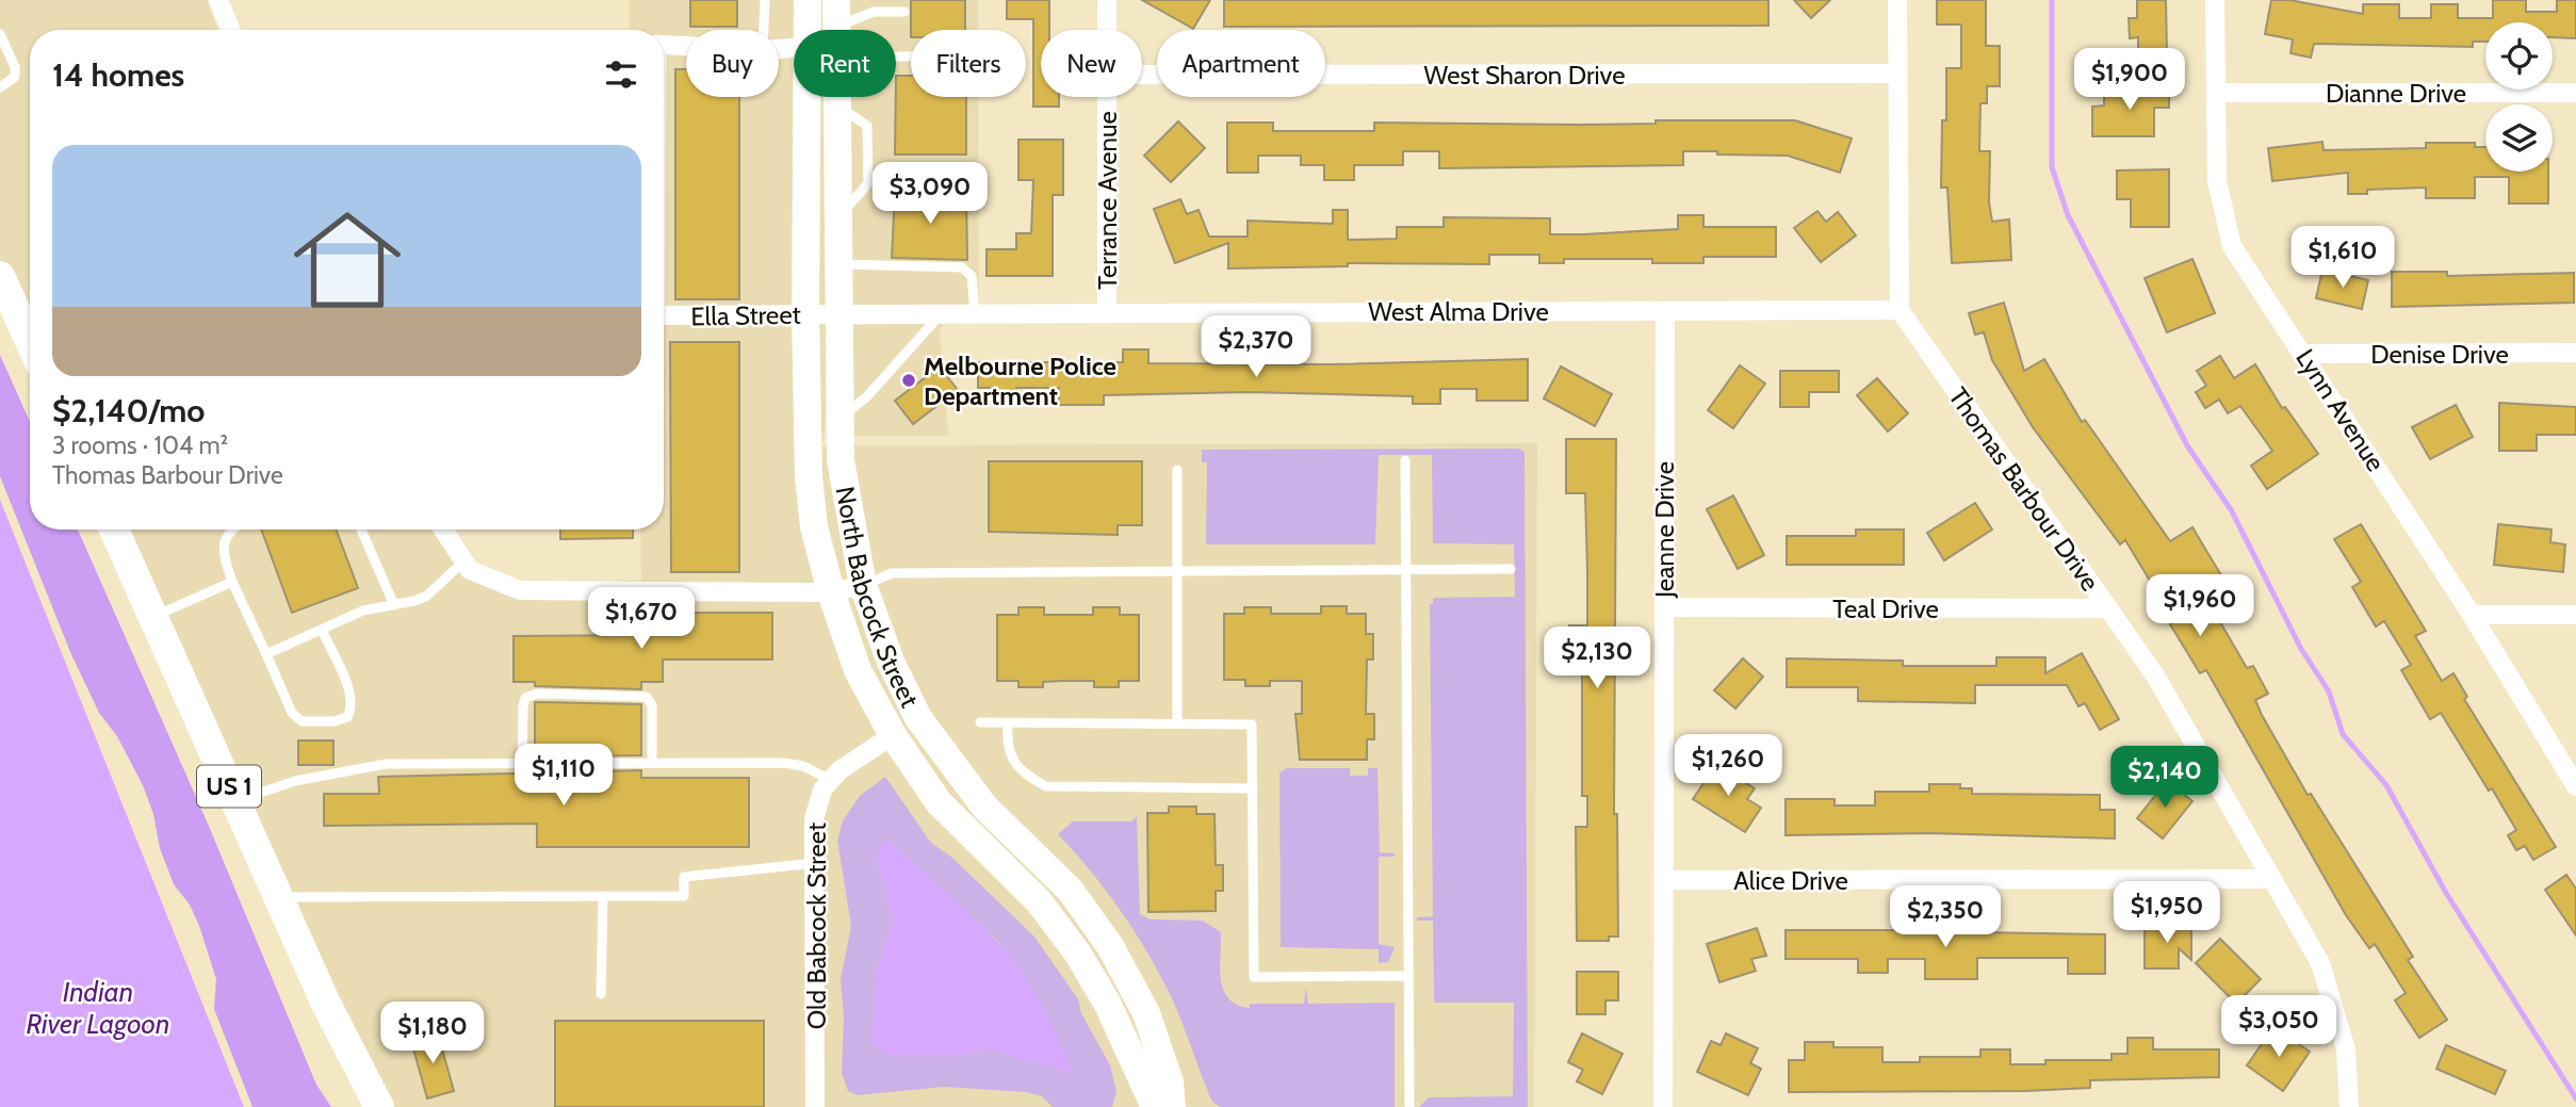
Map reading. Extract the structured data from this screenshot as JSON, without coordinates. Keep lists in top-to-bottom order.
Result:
{
  "streets": {
    "main road": ["North Babcock Street", "US 1"],
    "street": [
      "West Sharon Drive",
      "Dianne Drive",
      "Terrance Avenue",
      "West Alma Drive",
      "Ella Street",
      "Denise Drive",
      "Lynn Avenue",
      "Thomas Barbour Drive",
      "Jeanne Drive",
      "Teal Drive",
      "Alice Drive",
      "Old Babcock Street"
    ]
  },
  "crossings": [
    ["Dianne Drive", "Lynn Avenue"],
    ["Terrance Avenue", "West Alma Drive"],
    ["West Alma Drive", "Ella Street"],
    ["West Alma Drive", "Thomas Barbour Drive"],
    ["West Alma Drive", "Jeanne Drive"],
    ["West Alma Drive", "North Babcock Street"],
    ["Ella Street", "North Babcock Street"],
    ["Denise Drive", "Lynn Avenue"],
    ["Thomas Barbour Drive", "Teal Drive"],
    ["Thomas Barbour Drive", "Alice Drive"],
    ["Jeanne Drive", "Teal Drive"],
    ["Jeanne Drive", "Alice Drive"],
    ["North Babcock Street", "Old Babcock Street"]
  ],
  "water": ["Indian River Lagoon"],
  "places": ["Melbourne Police Department"],
  "page": {
    "chip": [
      "Buy",
      "Rent",
      "Filters",
      "New",
      "Apartment"
    ],
    "heading": "14 homes",
    "price": [
      "$1,900",
      "$3,090",
      "$1,610",
      "$2,370",
      "$1,960",
      "$1,670",
      "$2,130",
      "$1,260",
      "$1,110",
      "$2,140",
      "$1,950",
      "$2,350",
      "$3,050",
      "$1,180"
    ],
    "list": [
      {
        "name": "$2,140/mo",
        "note": "3 rooms · 104 m² · Thomas Barbour Drive"
      }
    ]
  }
}
